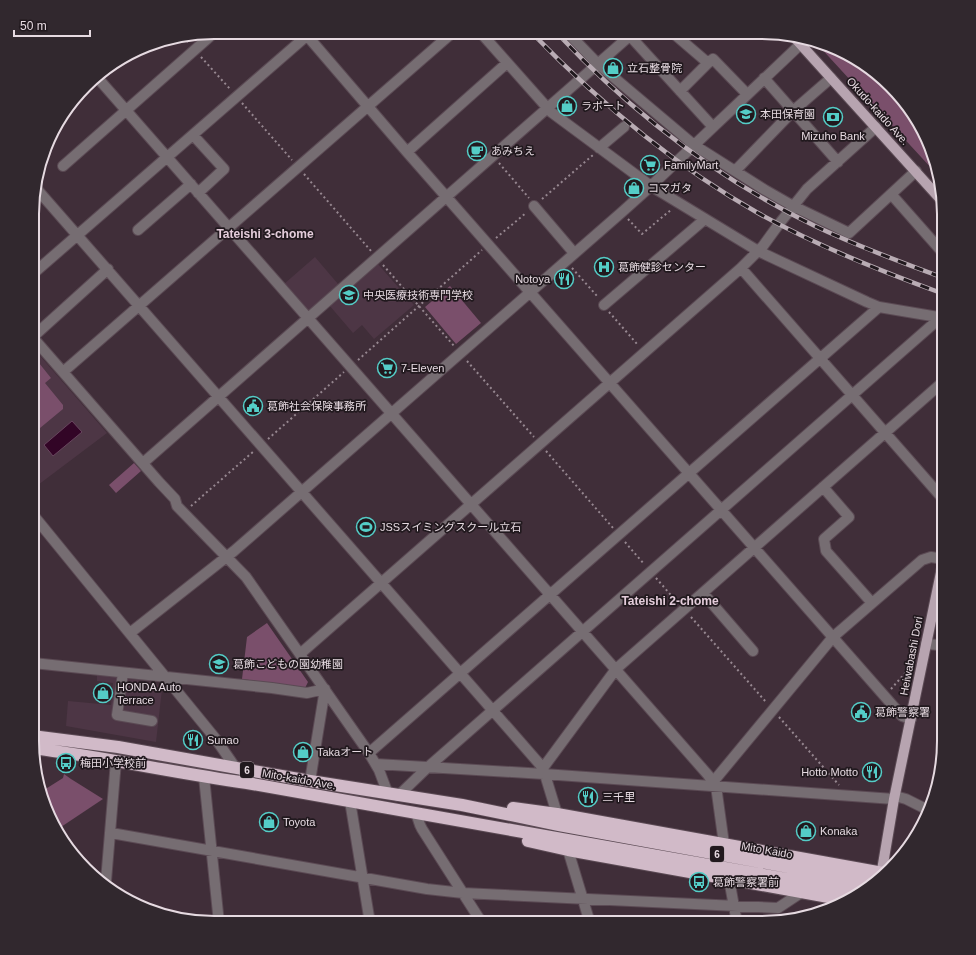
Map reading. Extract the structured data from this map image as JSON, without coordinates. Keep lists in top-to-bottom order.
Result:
{
  "streets": {
    "highway": ["6", "Mito-kaido Ave.", "Mito Kaido"],
    "main road": ["Okudo-kaido Ave.", "Heiwabashi Dori"]
  },
  "crossings": [
    ["Mito-kaido Ave.", "Mito Kaido"]
  ],
  "districts": ["Tateishi 3-chome", "Tateishi 2-chome"],
  "places": {
    "shop": [
      "立石整骨院",
      "ラポート",
      "コマガタ",
      "HONDA Auto Terrace",
      "Takaオート",
      "Toyota",
      "Konaka"
    ],
    "school or university": ["本田保育園", "中央医療技術専門学校", "葛飾こどもの園幼稚園"],
    "bank": ["Mizuho Bank"],
    "cafe": ["あみちえ"],
    "supermarket": ["FamilyMart", "7-Eleven"],
    "hospital": ["葛飾健診センター"],
    "restaurant": [
      "Notoya",
      "Sunao",
      "Hotto Motto",
      "三千里"
    ],
    "public building": ["葛飾社会保険事務所", "葛飾警察署"],
    "sports": ["JSSスイミングスクール立石"],
    "bus stop": ["梅田小学校前", "葛飾警察署前"]
  },
  "scale_bar": "50 m"
}
